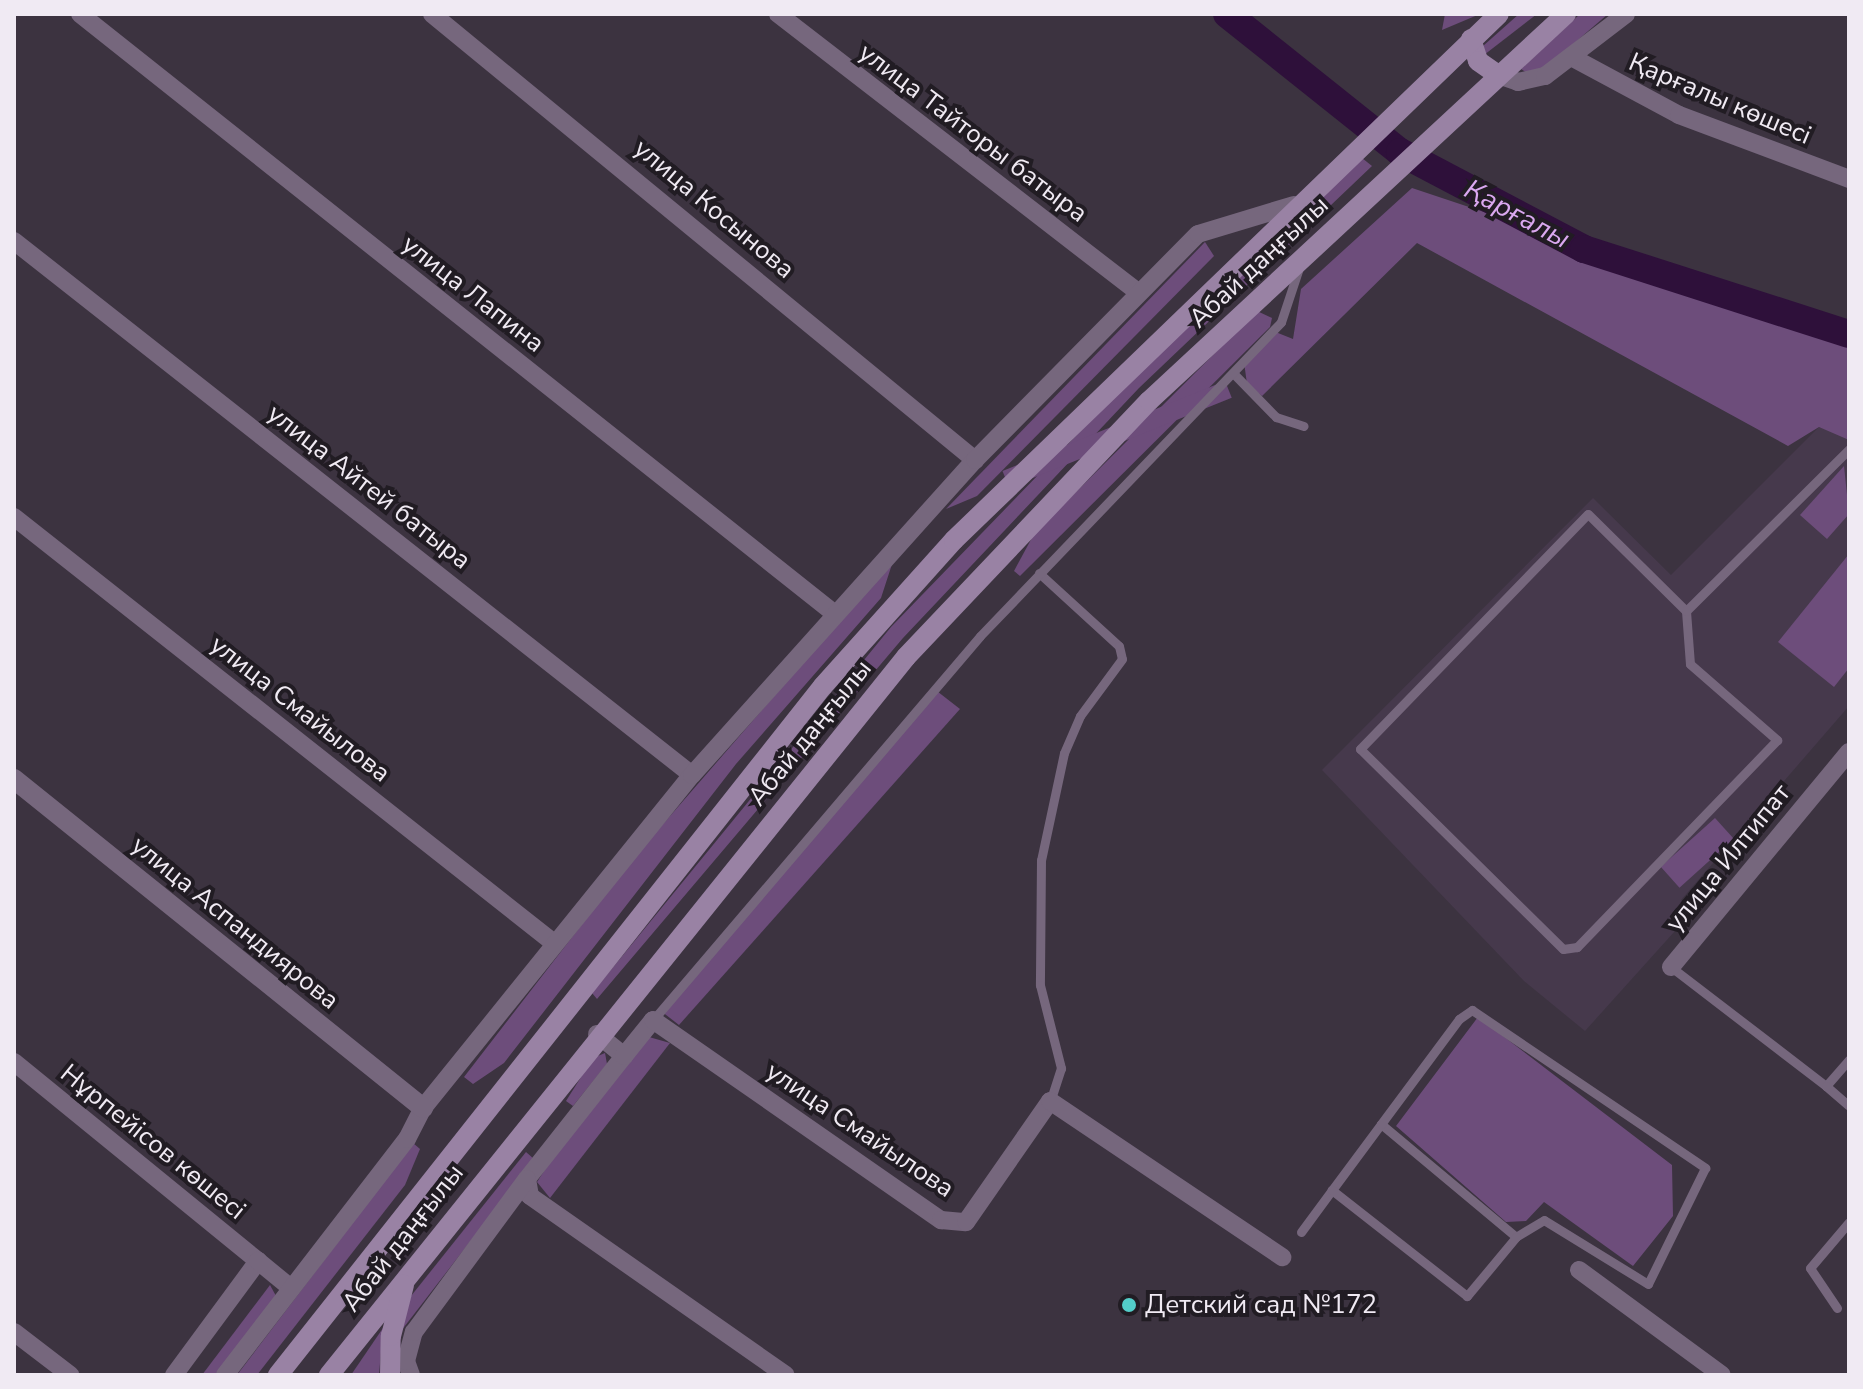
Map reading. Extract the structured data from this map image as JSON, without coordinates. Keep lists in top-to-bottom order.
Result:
{
  "streets": {
    "main road": ["Абай даңғылы"],
    "street": [
      "Қарғалы көшесі",
      "улица Тайторы батыра",
      "улица Косынова",
      "улица Лапина",
      "улица Айтей батыра",
      "улица Смайылова",
      "улица Илтипат",
      "улица Аспандиярова",
      "Нұрпейісов көшесі"
    ]
  },
  "water": ["Қарғалы"],
  "places": ["Детский сад №172"]
}
